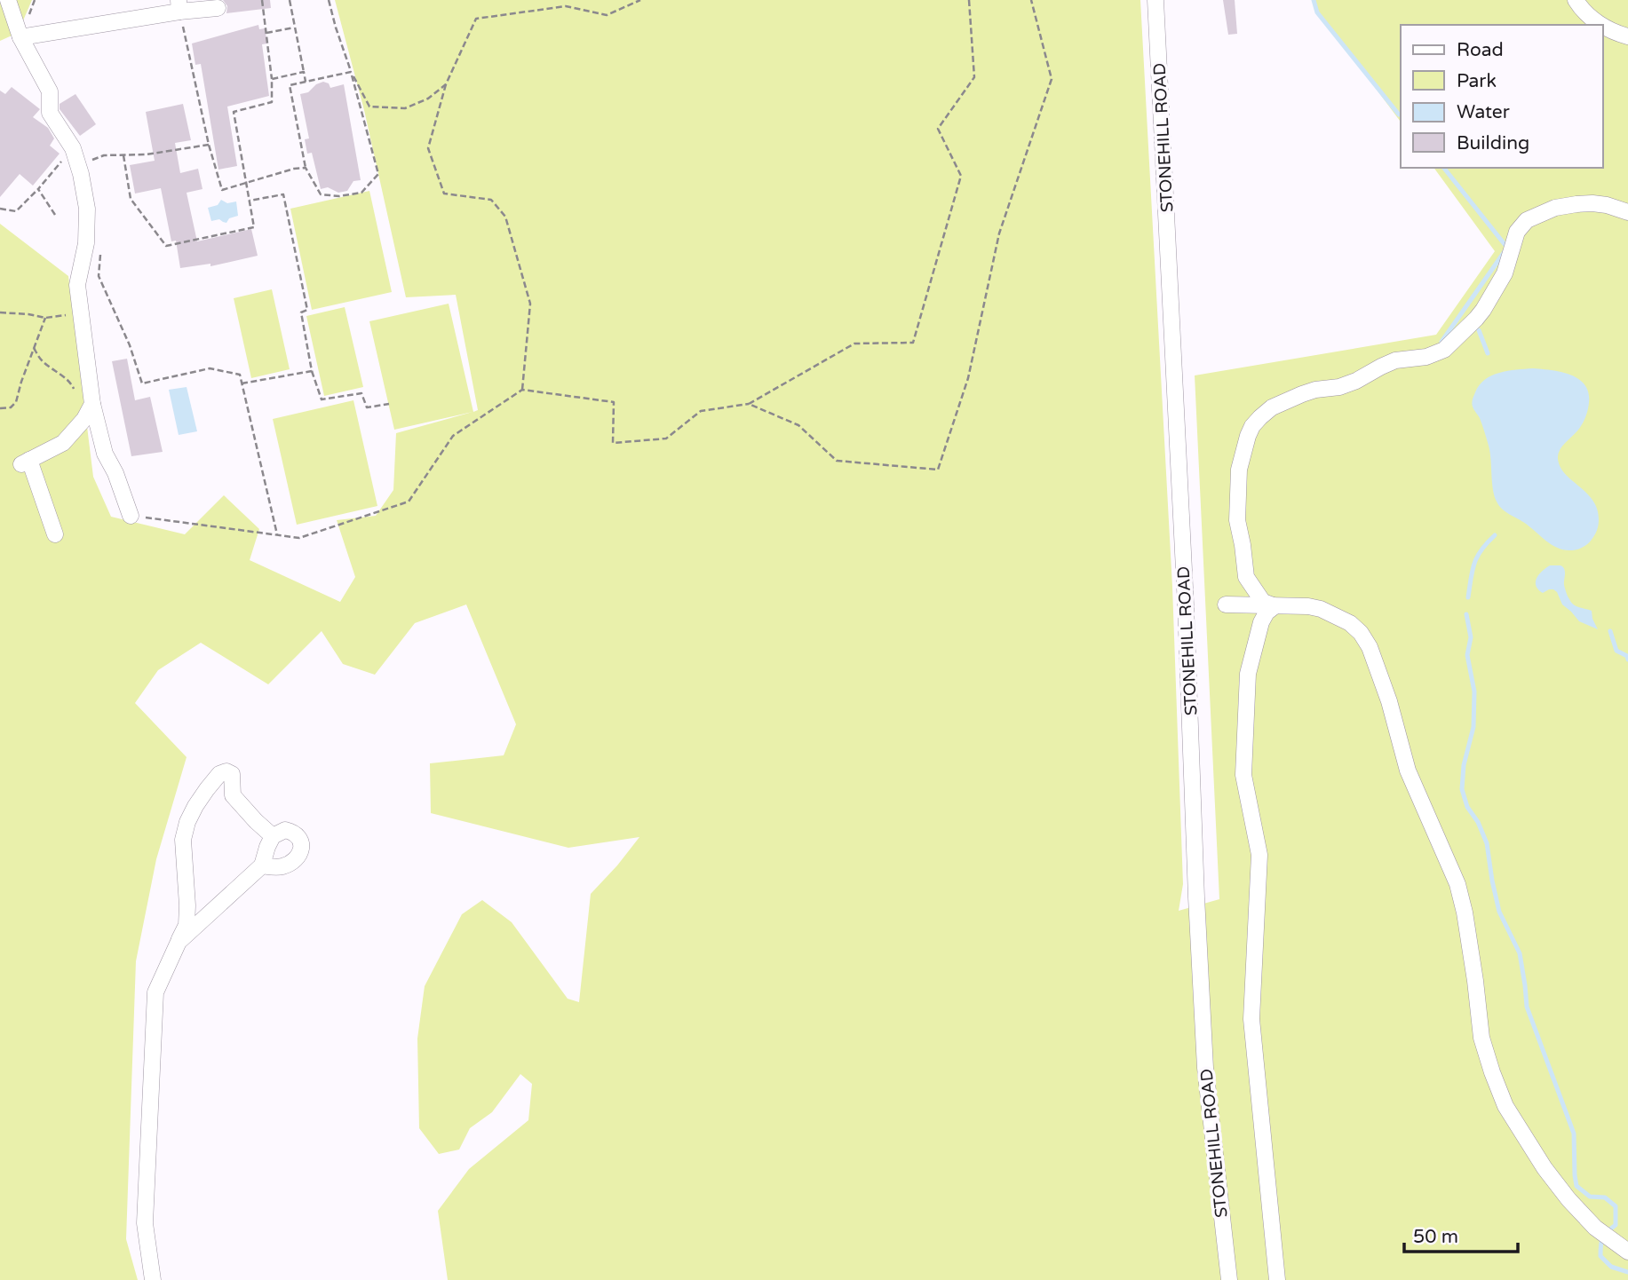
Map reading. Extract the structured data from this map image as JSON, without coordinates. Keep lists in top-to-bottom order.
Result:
{
  "streets": {
    "street": ["STONEHILL ROAD"]
  },
  "legend": [
    "Road",
    "Park",
    "Water",
    "Building"
  ],
  "scale_bar": "50 m"
}
